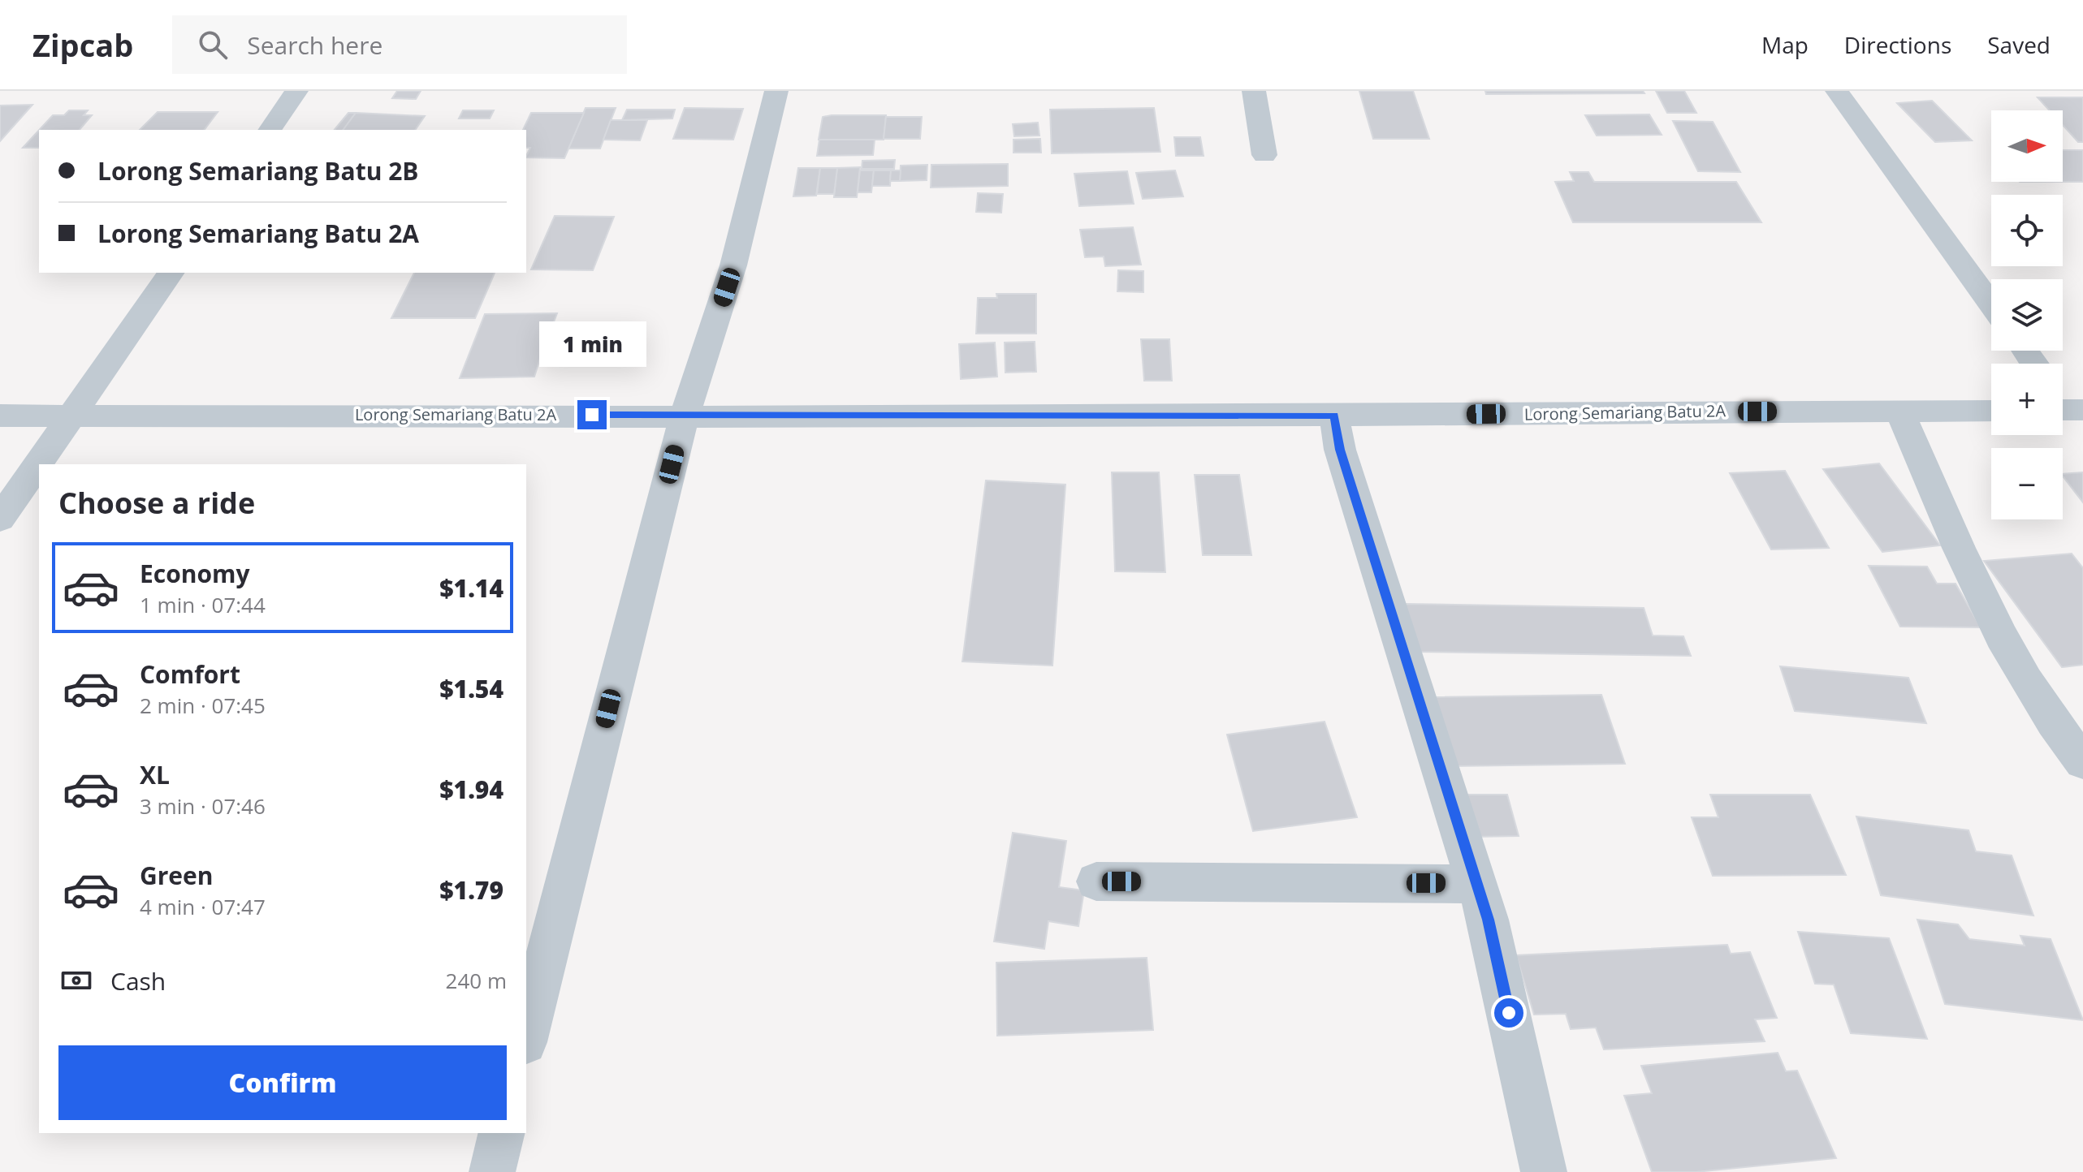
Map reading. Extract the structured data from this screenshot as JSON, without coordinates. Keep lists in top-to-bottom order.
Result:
{
  "streets": {
    "street": ["Lorong Semariang Batu 2A"]
  },
  "north": "right",
  "page": {
    "header": "Zipcab",
    "search": "Search here",
    "nav": ["Map", "Directions", "Saved"],
    "map_buttons": ["+", "−"],
    "banner": ["Lorong Semariang Batu 2B", "Lorong Semariang Batu 2A"],
    "bubble": "1 min",
    "heading": "Choose a ride",
    "list": [
      {
        "name": "Economy",
        "note": "1 min · 07:44",
        "value": "$1.14"
      },
      {
        "name": "Comfort",
        "note": "2 min · 07:45",
        "value": "$1.54"
      },
      {
        "name": "XL",
        "note": "3 min · 07:46",
        "value": "$1.94"
      },
      {
        "name": "Green",
        "note": "4 min · 07:47",
        "value": "$1.79"
      }
    ],
    "pay": ["Cash", "240 m"],
    "buttons": "Confirm"
  }
}
